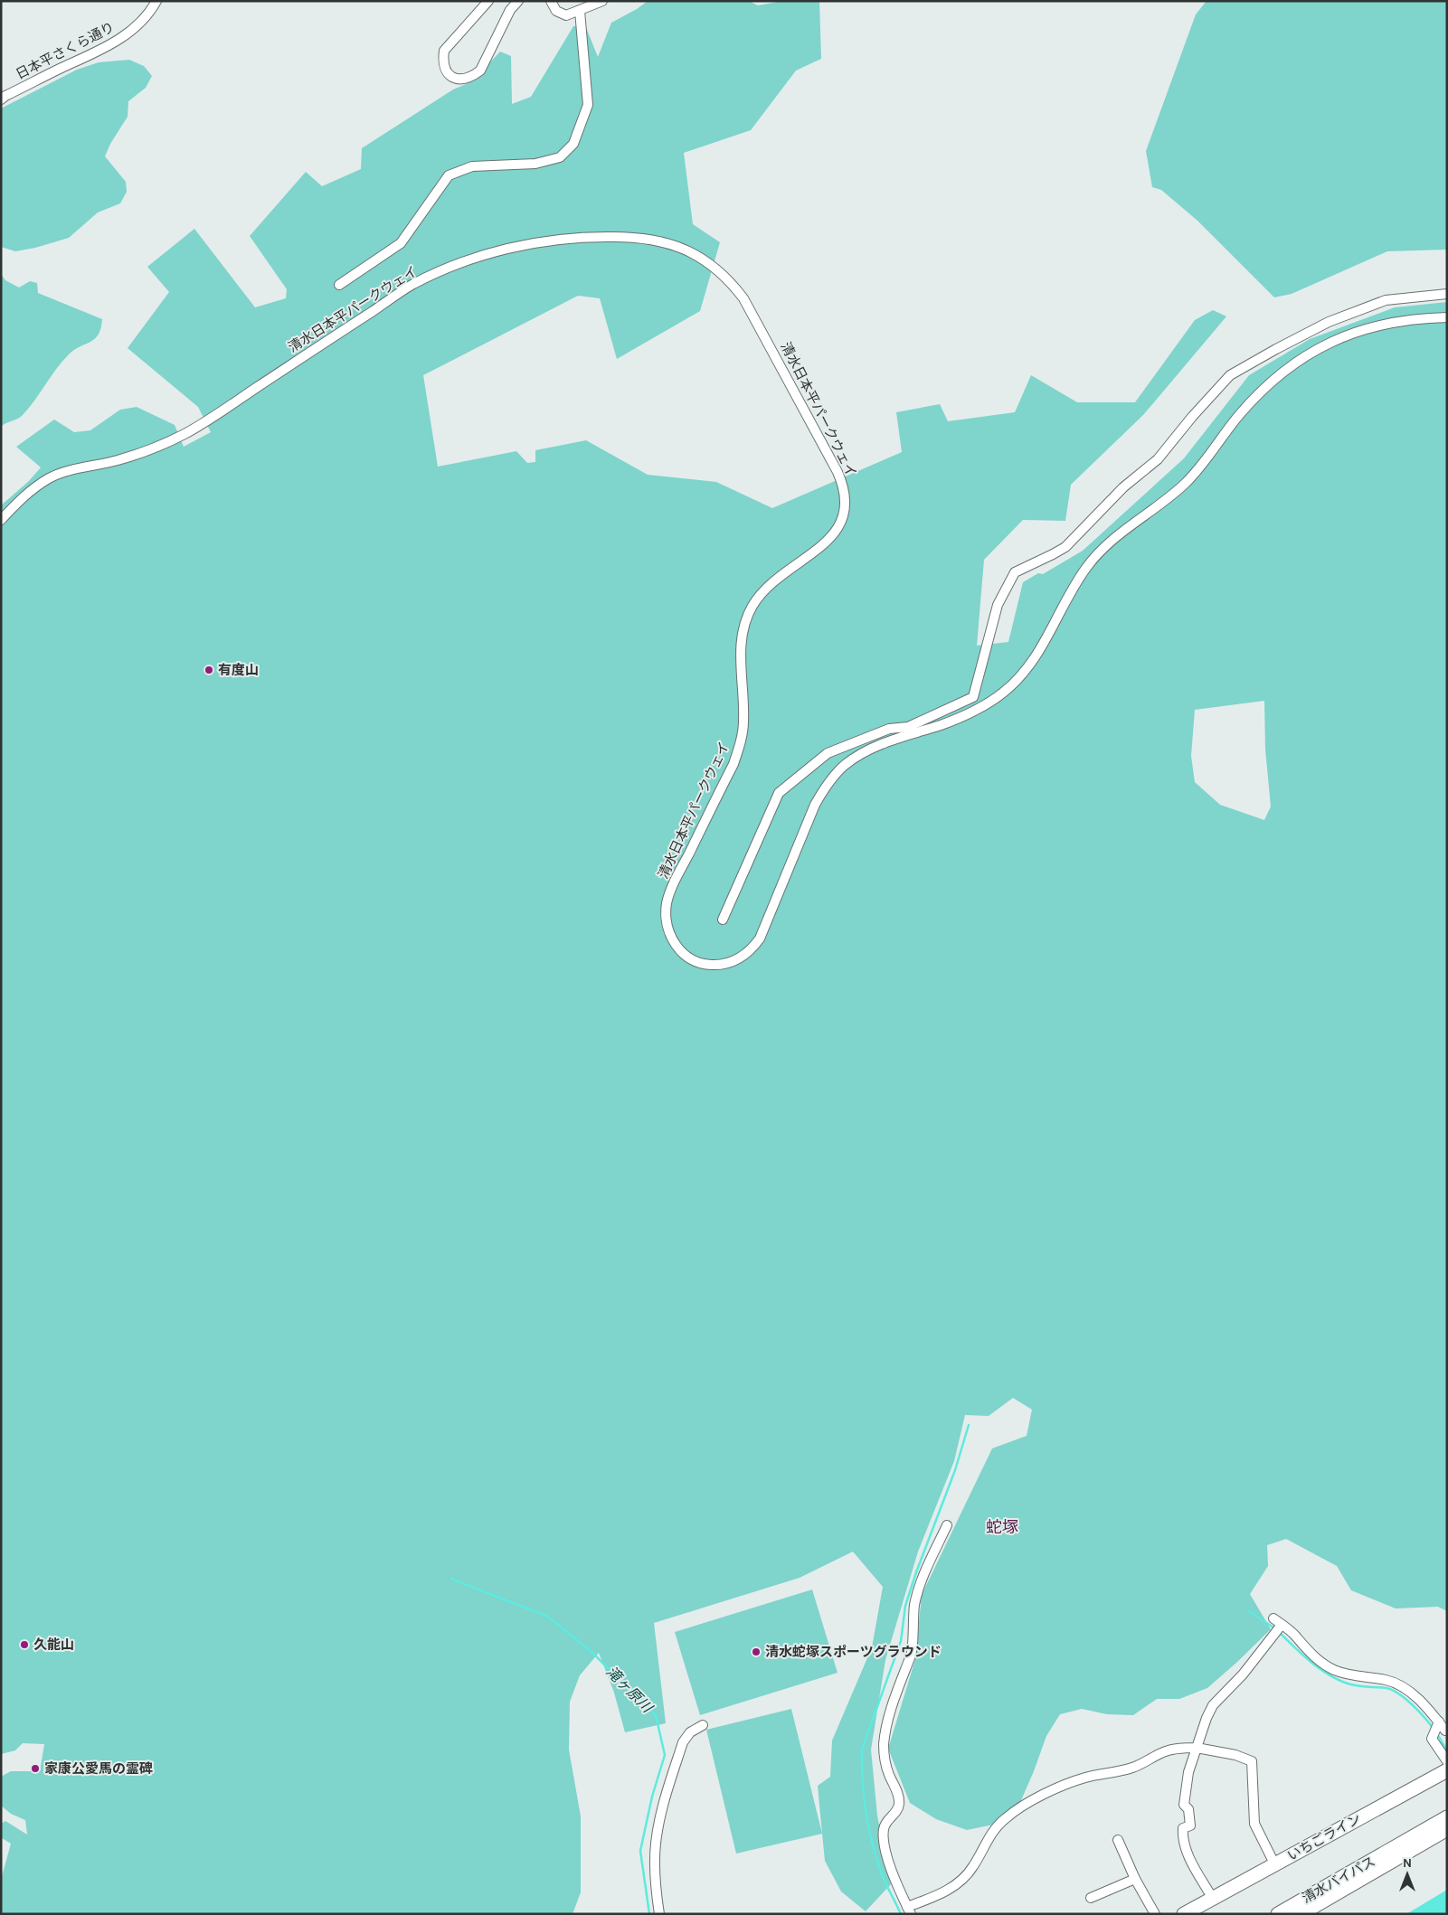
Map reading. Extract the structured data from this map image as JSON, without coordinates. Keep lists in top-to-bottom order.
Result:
{
  "streets": {
    "highway": ["いちごライン", "清水バイパス"],
    "street": ["日本平さくら通り", "清水日本平パークウェイ"]
  },
  "districts": ["蛇塚"],
  "water": ["滝ヶ原川"],
  "places": [
    "有度山",
    "久能山",
    "清水蛇塚スポーツグラウンド",
    "家康公愛馬の霊碑"
  ],
  "north": "top"
}
